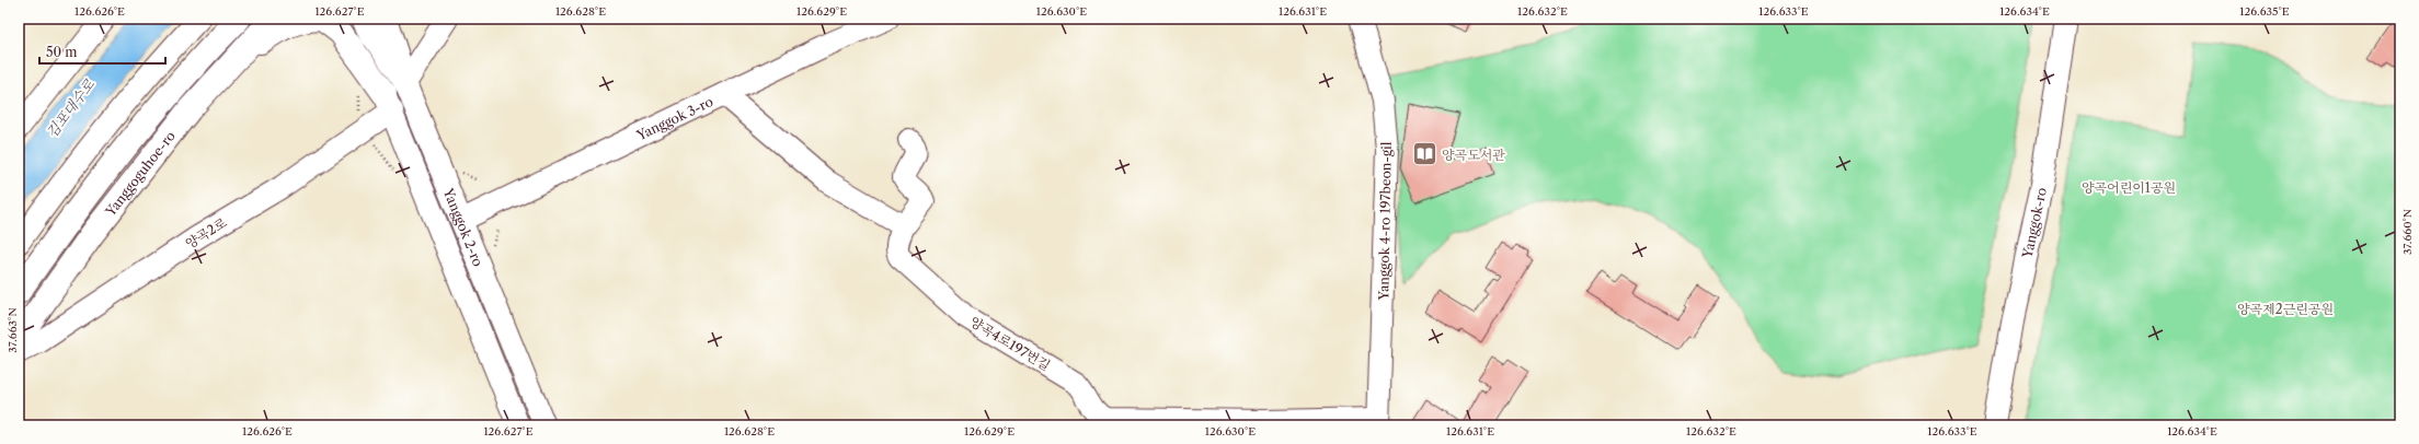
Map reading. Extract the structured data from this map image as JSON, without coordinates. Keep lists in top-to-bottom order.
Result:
{
  "streets": {
    "main road": ["Yanggoguhoe-ro"],
    "street": [
      "Yanggok 3-ro",
      "Yanggok 4-ro 197beon-gil",
      "Yanggok-ro",
      "Yanggok 2-ro",
      "양곡2로",
      "양곡4로197번길"
    ]
  },
  "crossings": [
    ["Yanggok 3-ro", "Yanggok 2-ro"],
    ["Yanggok 4-ro 197beon-gil", "양곡4로197번길"],
    ["Yanggok 2-ro", "양곡2로"]
  ],
  "water": ["김포대수로"],
  "parks": ["양곡어린이1공원", "양곡제2근린공원"],
  "places": {
    "library": ["양곡도서관"]
  },
  "scale_bar": "50 m",
  "coordinates": [
    "126.626°E",
    "126.627°E",
    "126.628°E",
    "126.629°E",
    "126.630°E",
    "126.631°E",
    "126.632°E",
    "126.633°E",
    "126.634°E",
    "126.635°E",
    "37.660°N",
    "37.663°N"
  ]
}
